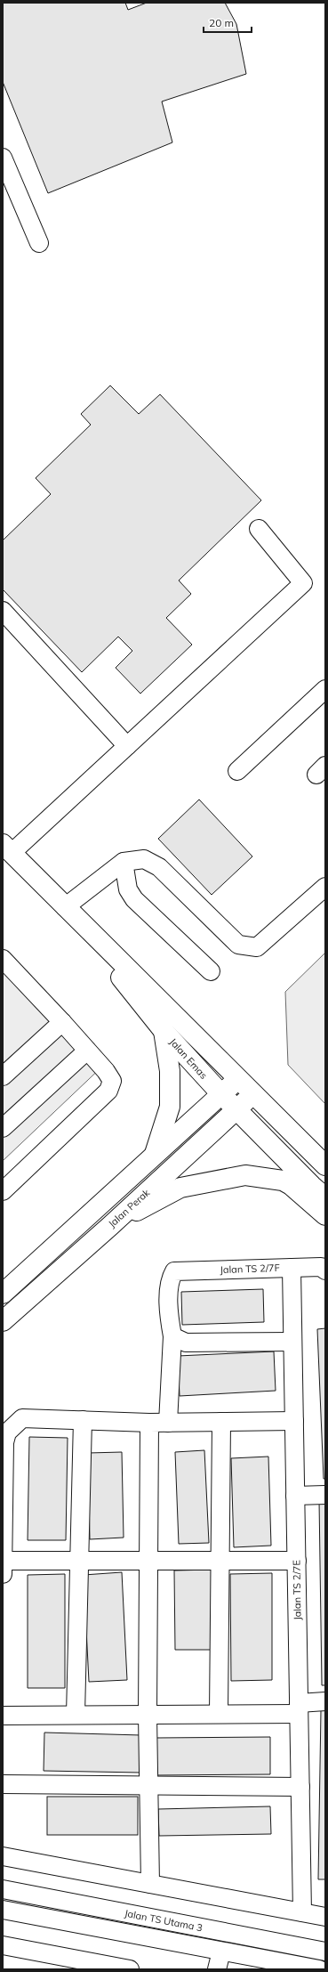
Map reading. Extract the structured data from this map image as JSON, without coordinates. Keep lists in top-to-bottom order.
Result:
{
  "streets": {
    "main road": ["Jalan Emas", "Jalan Perak"],
    "street": ["Jalan TS 2/7F", "Jalan TS 2/7E", "Jalan TS Utama 3"]
  },
  "crossings": [
    ["Jalan Emas", "Jalan Perak"],
    ["Jalan TS 2/7F", "Jalan TS 2/7E"]
  ],
  "scale_bar": "20 m"
}
